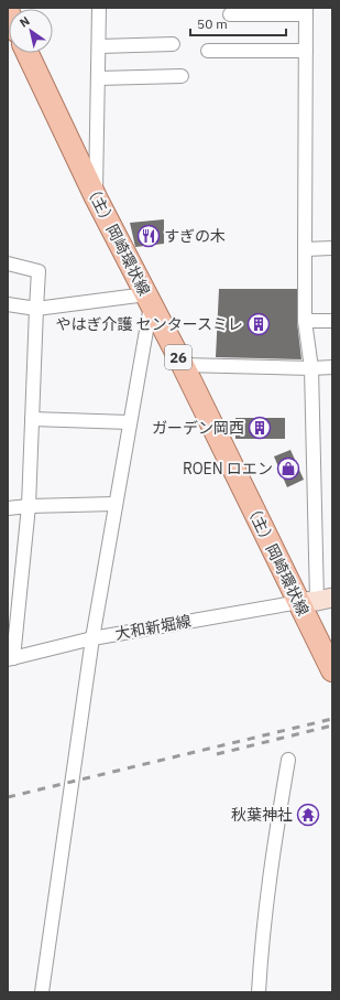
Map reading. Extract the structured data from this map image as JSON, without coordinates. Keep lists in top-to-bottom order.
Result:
{
  "streets": {
    "main road": ["（主）岡崎環状線", "26"],
    "street": ["大和新堀線"]
  },
  "crossings": [
    ["（主）岡崎環状線", "大和新堀線"]
  ],
  "places": {
    "restaurant": ["すぎの木"],
    "building": ["やはぎ介護 センタースミレ", "ガーデン岡西"],
    "shop": ["ROEN ロエン"],
    "temple": ["秋葉神社"]
  },
  "scale_bar": "50 m",
  "north": "top left"
}
